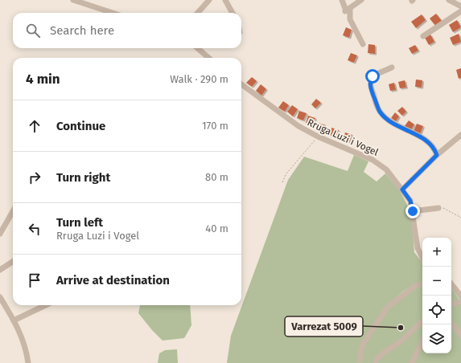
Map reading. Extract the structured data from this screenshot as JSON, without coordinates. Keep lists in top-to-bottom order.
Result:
{
  "streets": {
    "street": ["Rruga Luzi i Vogel"]
  },
  "places": ["Varrezat 5009"],
  "page": {
    "search": "Search here",
    "heading": ["4 min", "Walk · 290 m"],
    "list": [
      ["Continue", "170 m"],
      ["Turn right", "80 m"],
      ["Turn left", "Rruga Luzi i Vogel", "40 m"],
      "Arrive at destination"
    ],
    "map_buttons": ["+", "−"]
  }
}
